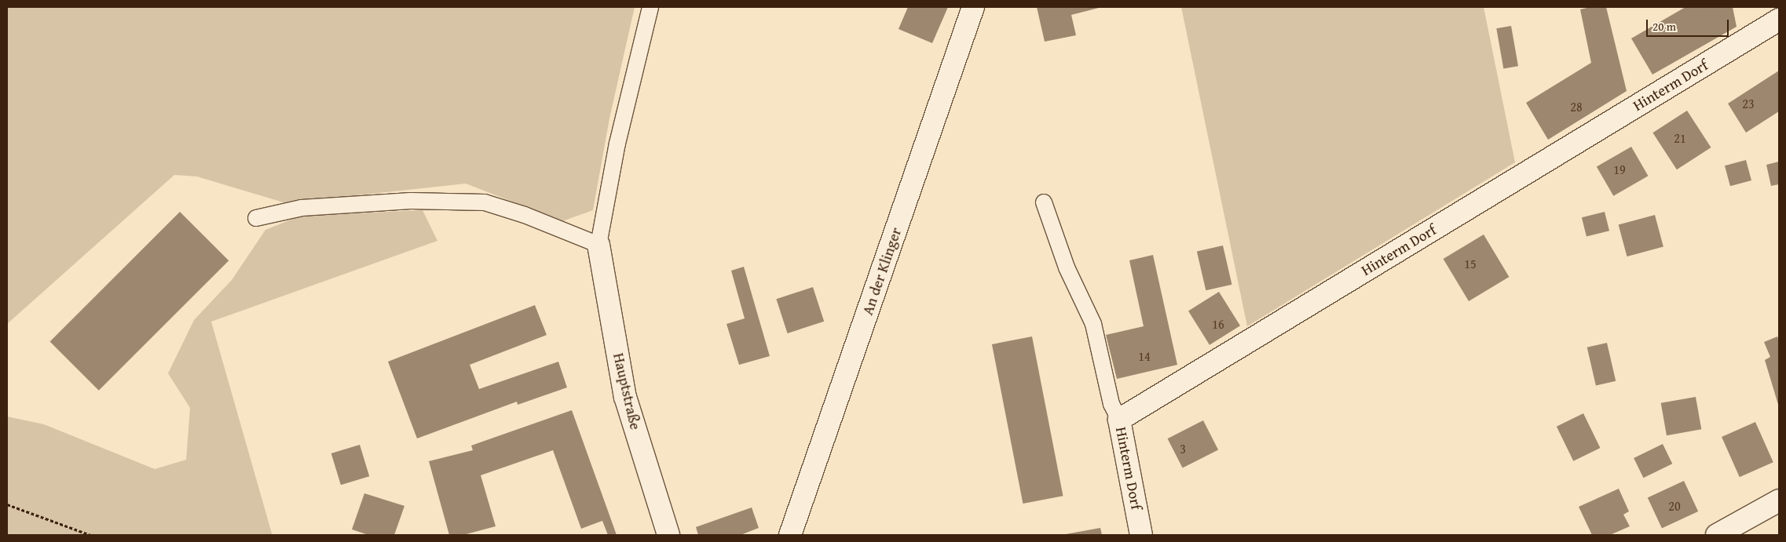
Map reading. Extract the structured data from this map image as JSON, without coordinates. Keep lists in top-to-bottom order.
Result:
{
  "streets": {
    "street": ["Hinterm Dorf", "An der Klinger", "Hauptstraße"]
  },
  "house_numbers": [
    "23",
    "28",
    "21",
    "19",
    "15",
    "16",
    "14",
    "3",
    "20"
  ],
  "scale_bar": "20 m"
}
